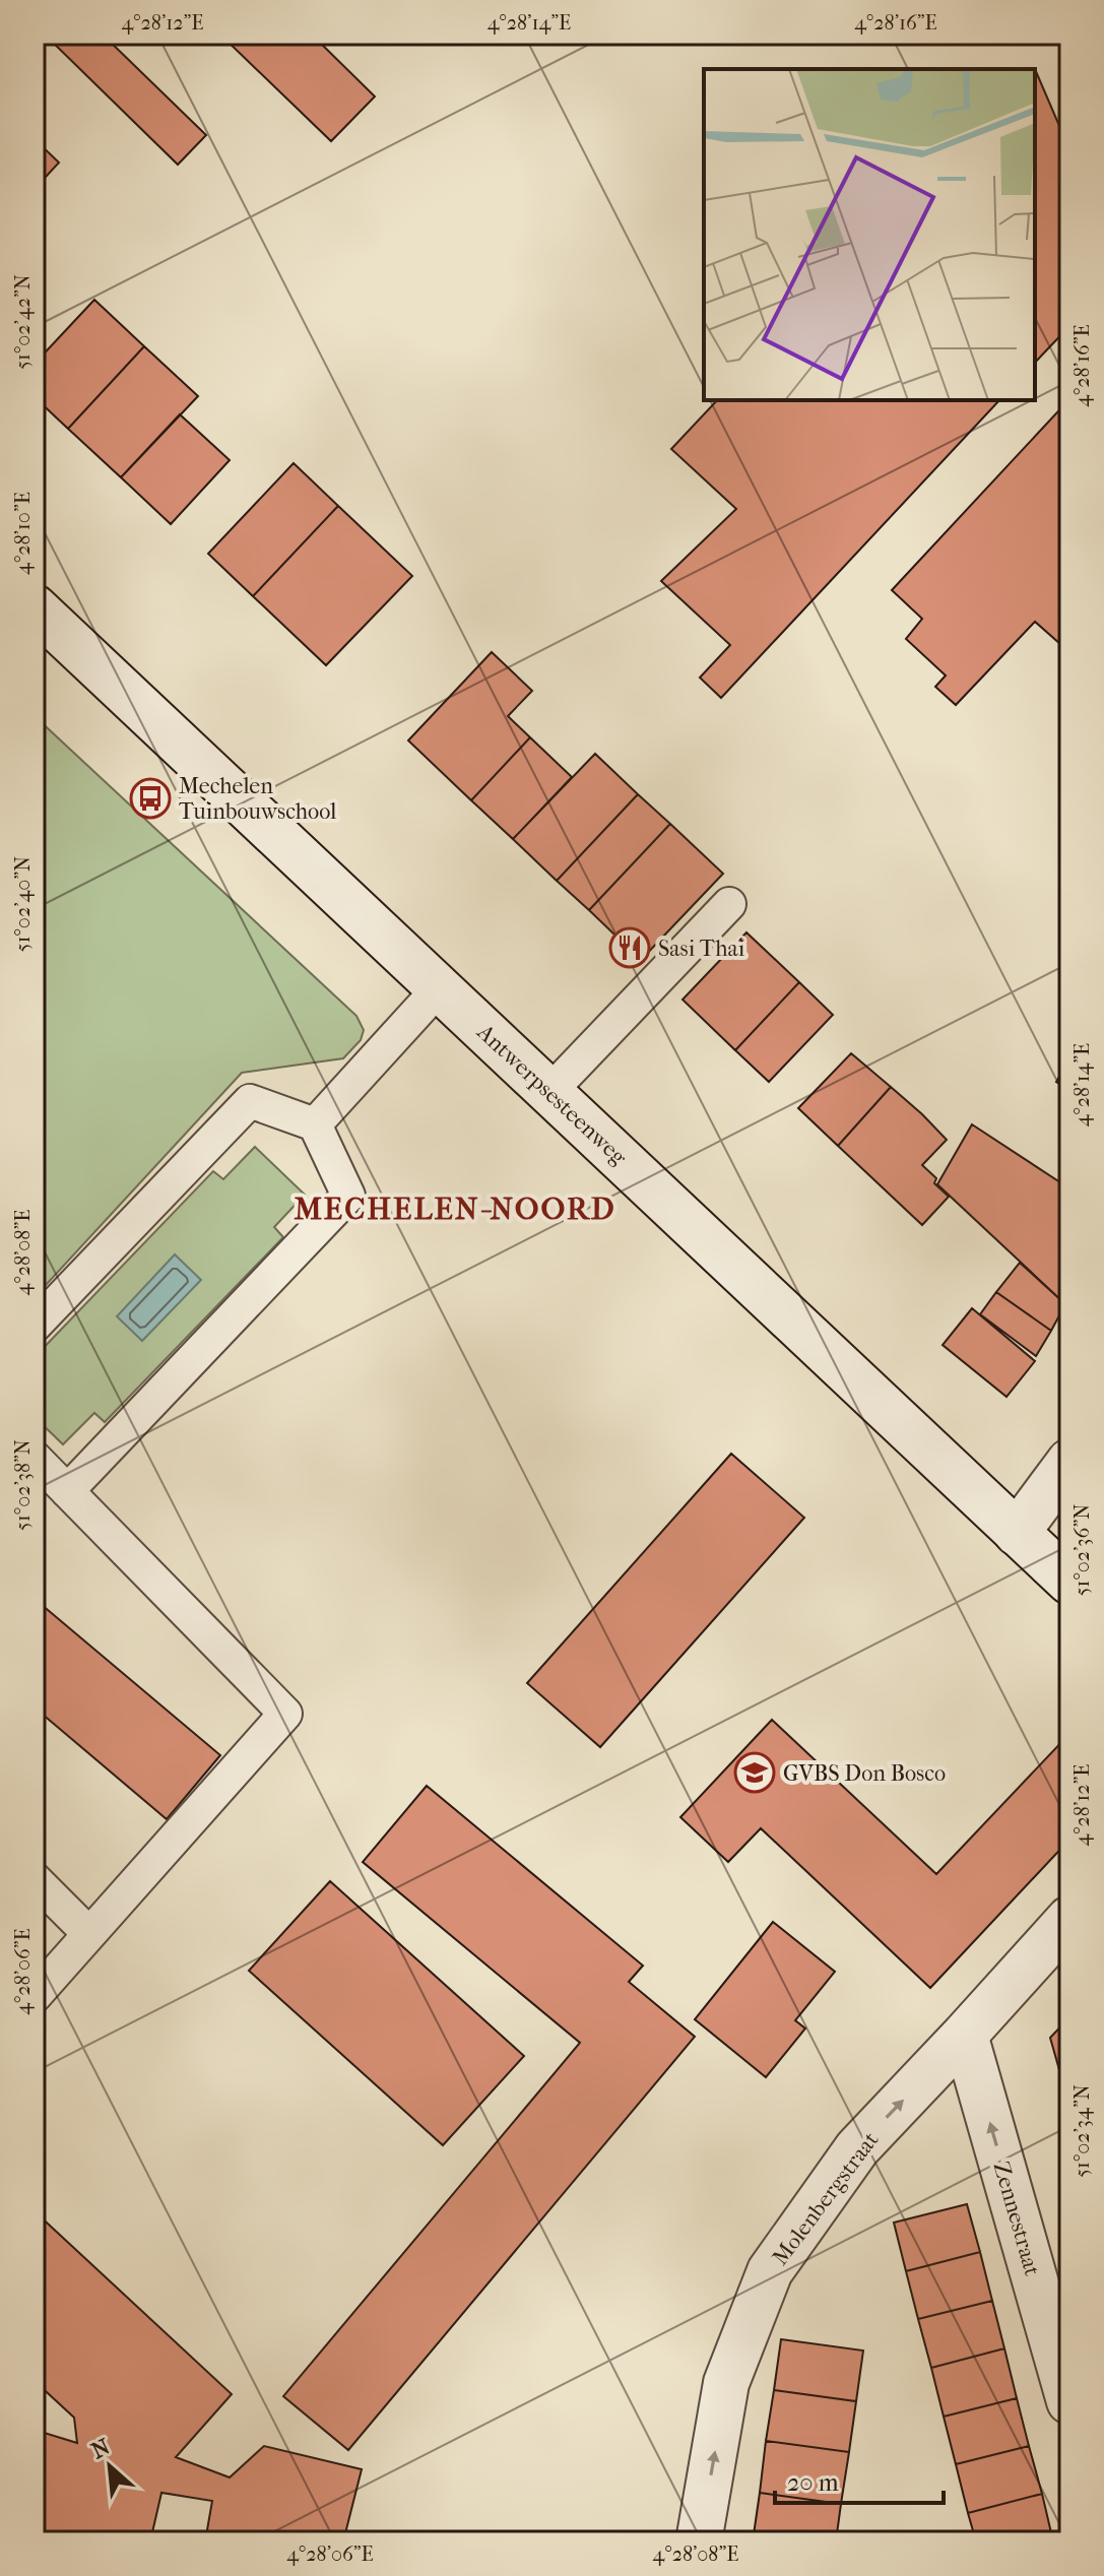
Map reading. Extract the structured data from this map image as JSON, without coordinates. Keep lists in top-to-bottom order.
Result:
{
  "streets": {
    "main road": ["Antwerpsesteenweg", "Molenbergstraat", "Zennestraat"]
  },
  "crossings": [
    ["Molenbergstraat", "Zennestraat"]
  ],
  "one_way": ["Molenbergstraat", "Zennestraat"],
  "districts": ["MECHELEN-NOORD"],
  "places": {
    "bus stop": ["Mechelen Tuinbouwschool"],
    "restaurant": ["Sasi Thai"],
    "school or university": ["GVBS Don Bosco"]
  },
  "scale_bar": "20 m",
  "north": "top left",
  "coordinates": [
    "4°28'12\"E",
    "4°28'14\"E",
    "4°28'16\"E",
    "51°02'42\"N",
    "4°28'10\"E",
    "51°02'40\"N",
    "4°28'08\"E",
    "51°02'38\"N",
    "51°02'36\"N",
    "4°28'06\"E",
    "51°02'34\"N"
  ]
}
